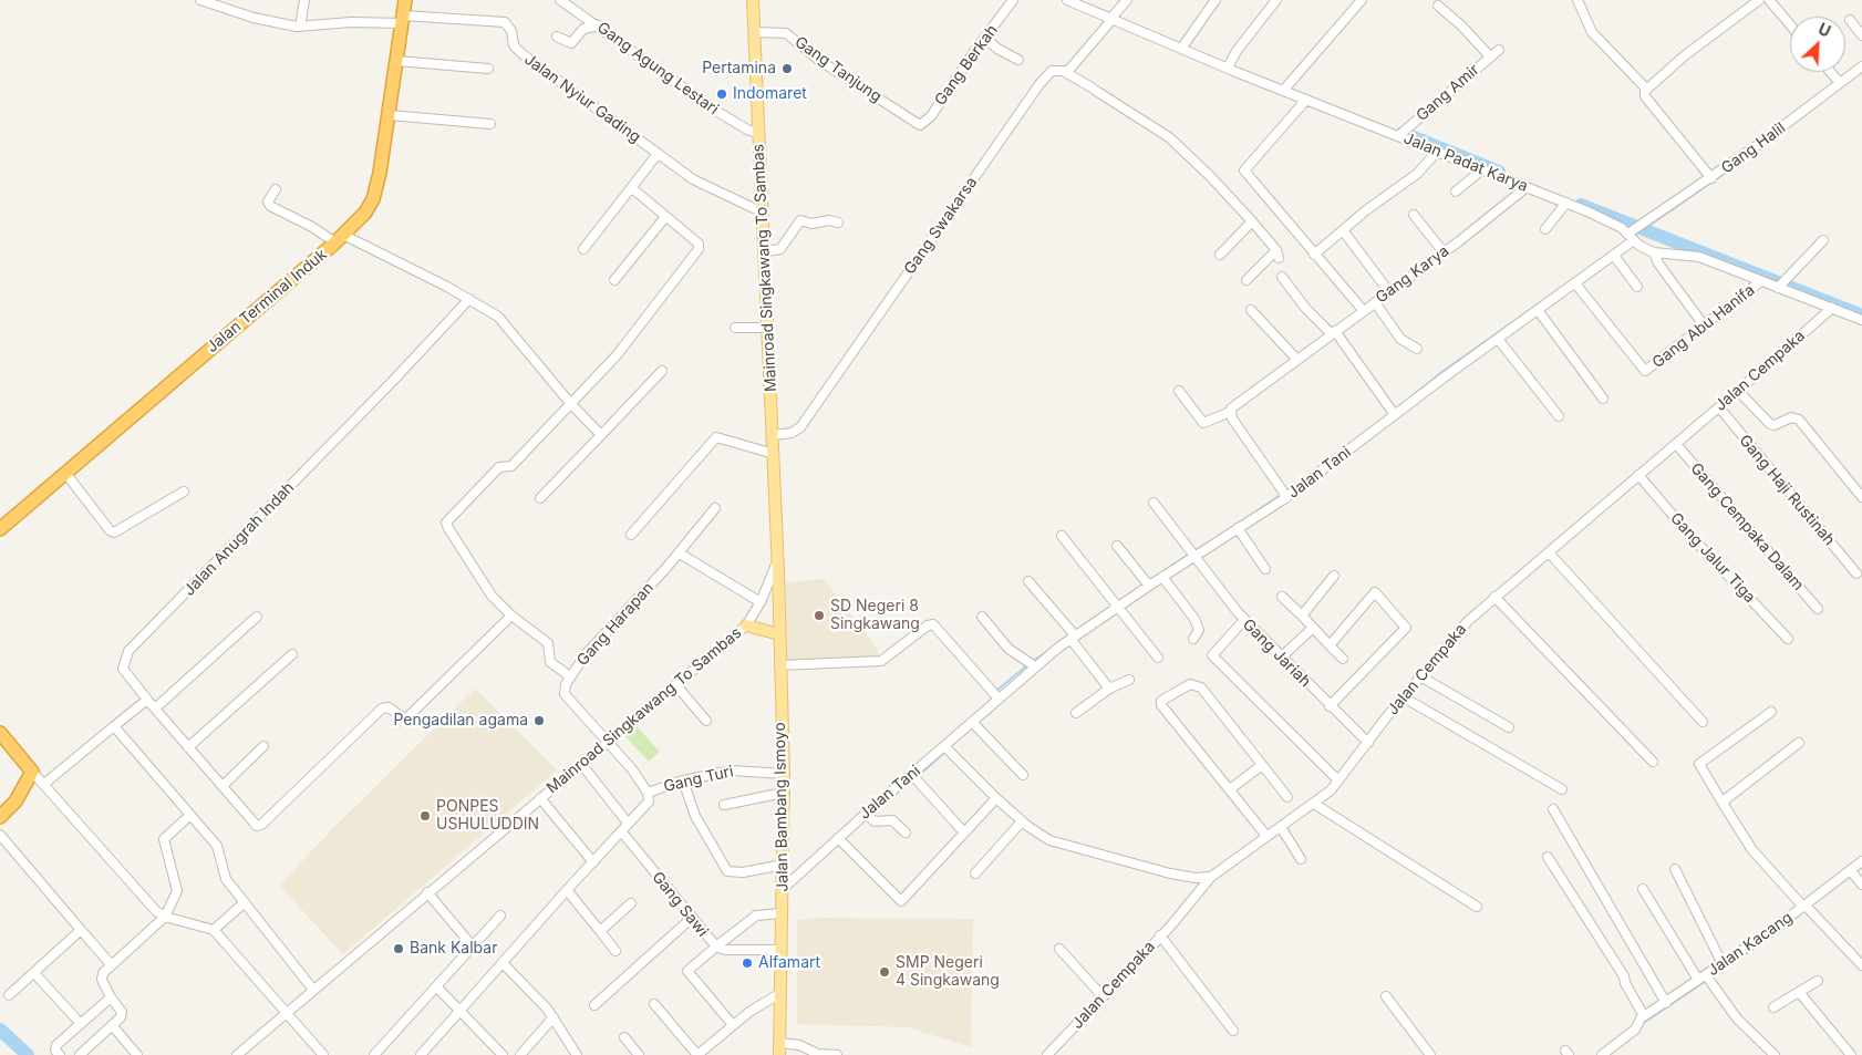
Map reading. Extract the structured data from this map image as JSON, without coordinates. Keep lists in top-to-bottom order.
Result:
{
  "streets": {
    "highway": ["Jalan Terminal Induk"],
    "main road": ["Mainroad Singkawang To Sambas", "Jalan Bambang Ismoyo"],
    "street": [
      "Gang Berkah",
      "Gang Agung Lestari",
      "Gang Tanjung",
      "Gang Amir",
      "Jalan Nyiur Gading",
      "Gang Halil",
      "Jalan Padat Karya",
      "Gang Swakarsa",
      "Gang Karya",
      "Gang Abu Hanifa",
      "Jalan Cempaka",
      "Jalan Tani",
      "Gang Haji Rustinah",
      "Gang Cempaka Dalam",
      "Jalan Anugrah Indah",
      "Gang Jalur Tiga",
      "Gang Harapan",
      "Gang Jariah",
      "Gang Turi",
      "Gang Sawi",
      "Jalan Kacang"
    ]
  },
  "crossings": [
    ["Gang Berkah", "Gang Tanjung"],
    ["Gang Agung Lestari", "Mainroad Singkawang To Sambas"],
    ["Gang Tanjung", "Mainroad Singkawang To Sambas"],
    ["Gang Amir", "Jalan Padat Karya"],
    ["Jalan Nyiur Gading", "Mainroad Singkawang To Sambas"],
    ["Jalan Nyiur Gading", "Jalan Terminal Induk"],
    ["Gang Halil", "Jalan Padat Karya"],
    ["Gang Halil", "Jalan Tani"],
    ["Jalan Padat Karya", "Gang Swakarsa"],
    ["Jalan Padat Karya", "Gang Karya"],
    ["Jalan Padat Karya", "Gang Abu Hanifa"],
    ["Jalan Padat Karya", "Jalan Cempaka"],
    ["Jalan Padat Karya", "Jalan Tani"],
    ["Gang Swakarsa", "Mainroad Singkawang To Sambas"],
    ["Mainroad Singkawang To Sambas", "Gang Harapan"],
    ["Mainroad Singkawang To Sambas", "Jalan Bambang Ismoyo"],
    ["Gang Abu Hanifa", "Jalan Tani"],
    ["Jalan Cempaka", "Gang Haji Rustinah"],
    ["Jalan Cempaka", "Gang Cempaka Dalam"],
    ["Jalan Cempaka", "Gang Jalur Tiga"],
    ["Jalan Cempaka", "Gang Jariah"],
    ["Jalan Tani", "Gang Jariah"],
    ["Jalan Tani", "Jalan Bambang Ismoyo"],
    ["Gang Turi", "Jalan Bambang Ismoyo"],
    ["Gang Turi", "Gang Sawi"],
    ["Jalan Bambang Ismoyo", "Gang Sawi"]
  ],
  "places": [
    "Pertamina",
    "Indomaret",
    "SD Negeri 8 Singkawang",
    "Pengadilan agama",
    "PONPES USHULUDDIN",
    "Bank Kalbar",
    "Alfamart",
    "SMP Negeri 4 Singkawang"
  ],
  "north": "top right"
}
